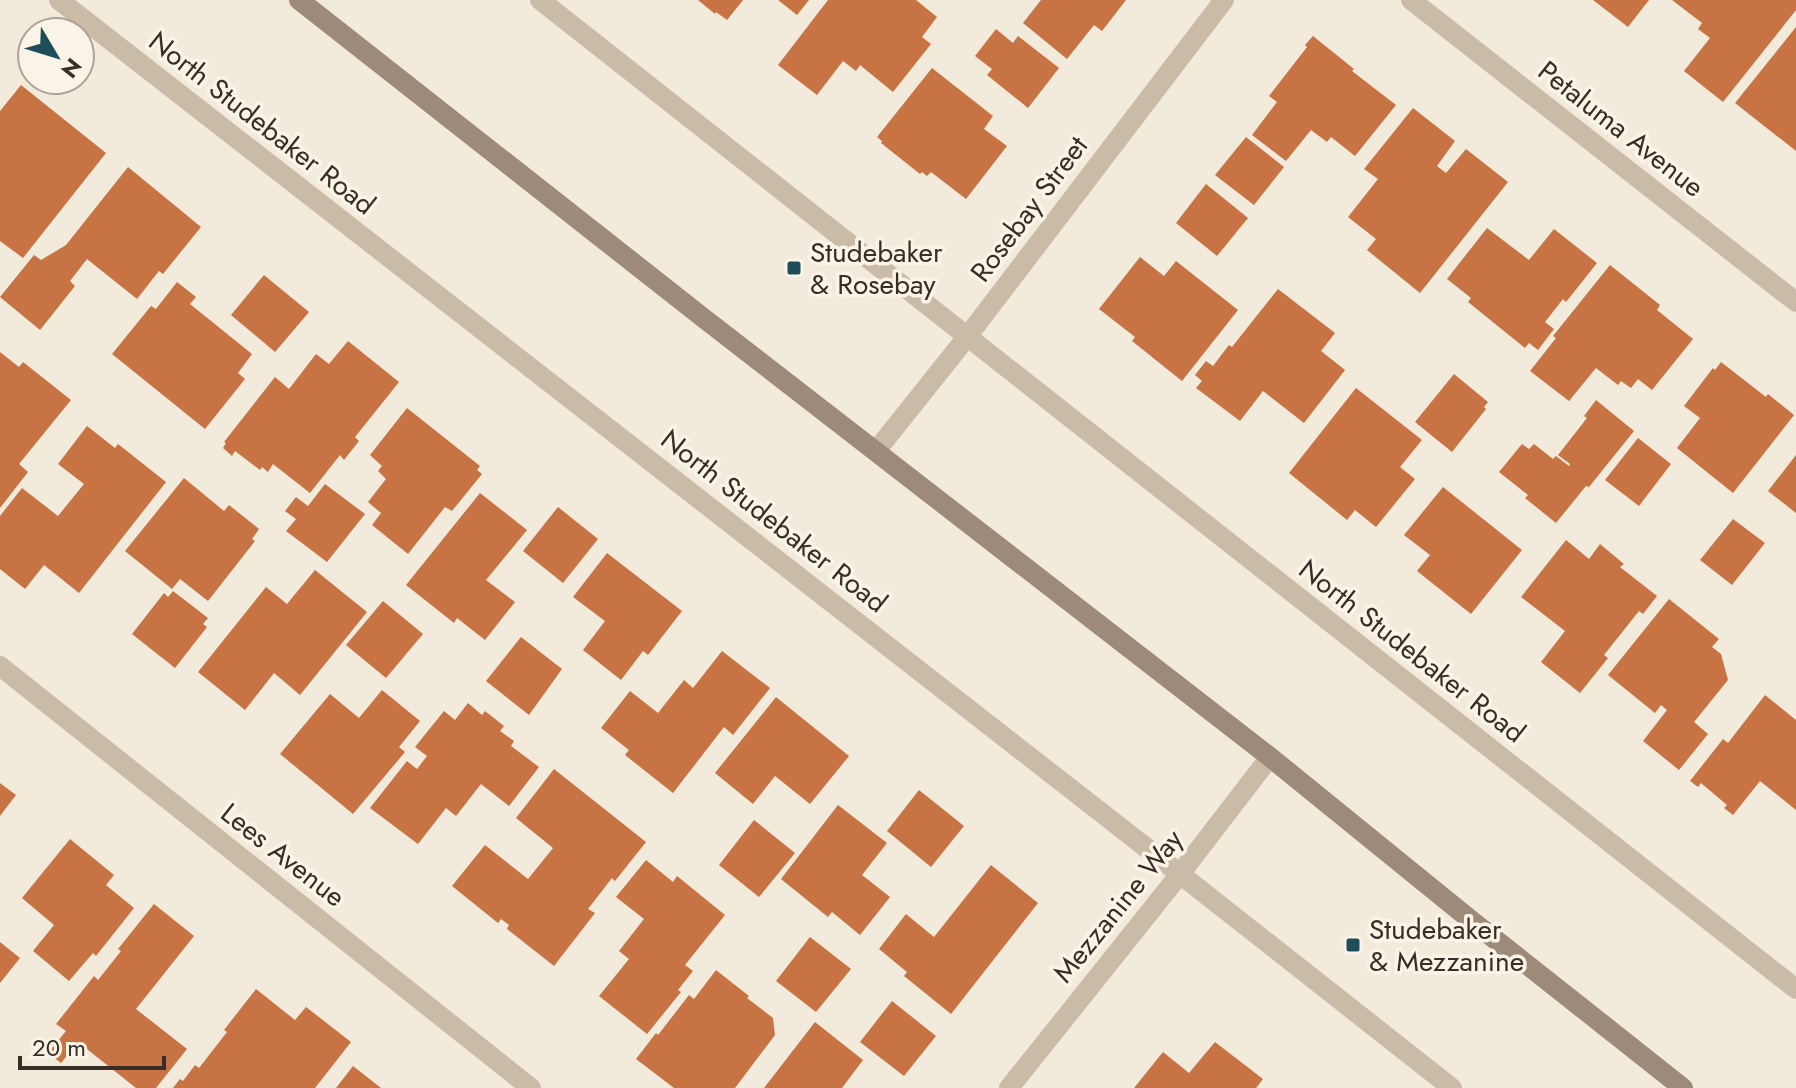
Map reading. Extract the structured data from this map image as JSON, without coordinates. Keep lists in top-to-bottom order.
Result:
{
  "streets": {
    "street": [
      "North Studebaker Road",
      "Petaluma Avenue",
      "Rosebay Street",
      "Lees Avenue",
      "Mezzanine Way"
    ]
  },
  "crossings": [
    ["North Studebaker Road", "Rosebay Street"],
    ["North Studebaker Road", "Mezzanine Way"]
  ],
  "places": {
    "transit": ["Studebaker & Rosebay", "Studebaker & Mezzanine"]
  },
  "scale_bar": "20 m",
  "north": "bottom right"
}
